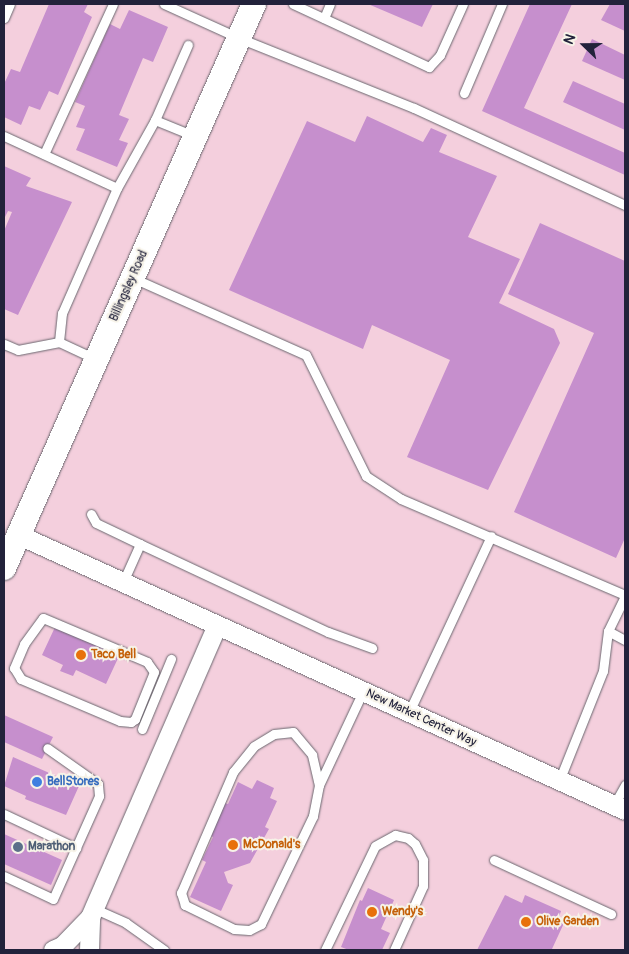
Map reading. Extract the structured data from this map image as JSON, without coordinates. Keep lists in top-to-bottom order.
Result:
{
  "streets": {
    "street": ["Billingsley Road", "New Market Center Way"]
  },
  "crossings": [
    ["Billingsley Road", "New Market Center Way"]
  ],
  "places": [
    "Taco Bell",
    "BellStores",
    "McDonald's",
    "Marathon",
    "Wendy's",
    "Olive Garden"
  ],
  "north": "left"
}
